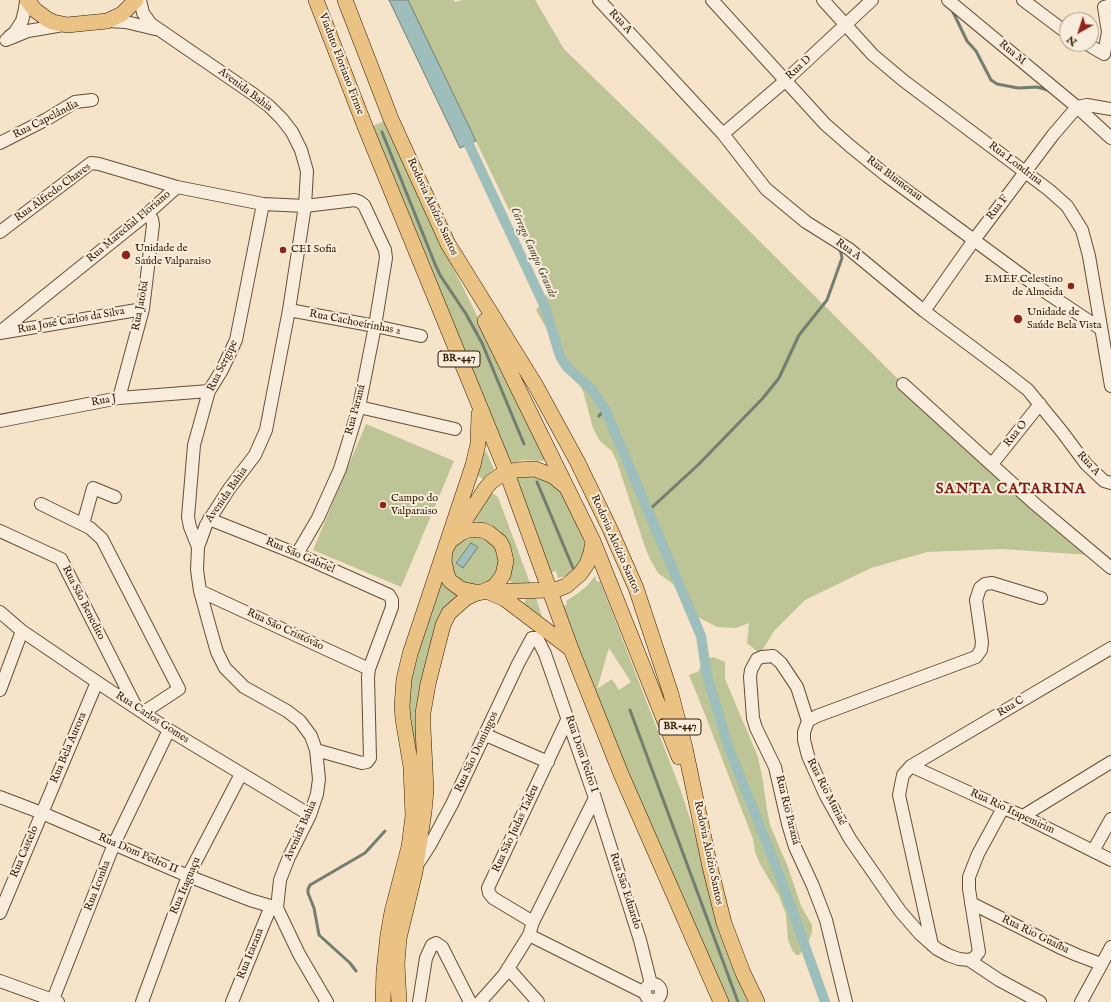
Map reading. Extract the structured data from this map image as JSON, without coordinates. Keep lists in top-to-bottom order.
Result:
{
  "streets": {
    "main road": ["Viaduto Floriano Firme", "Rodovia Aloízio Santos", "BR-447"],
    "street": [
      "Rua A",
      "Rua M",
      "Rua D",
      "Avenida Bahia",
      "Rua Capelândia",
      "Rua Londrina",
      "Rua Blumenau",
      "Rua Alfredo Chaves",
      "Rua F",
      "Rua Marechal Floriano",
      "Rua Jatobá",
      "Rua José Carlos da Silva",
      "Rua Cachoeirinhas 2",
      "Rua Sergipe",
      "Rua J",
      "Rua Paraná",
      "Rua O",
      "Rua São Gabriel",
      "Rua São Benedito",
      "Rua São Cristóvão",
      "Rua C",
      "Rua Carlos Gomes",
      "Rua Bela Aurora",
      "Rua São Domingos",
      "Rua Dom Pedro I",
      "Rua Rio Muriaé",
      "Rua Rio Paraná",
      "Rua Rio Itapemirim",
      "Rua São Judas Tadeu",
      "Rua Castelo",
      "Rua Dom Pedro II",
      "Rua Iconha",
      "Rua Itaguaçu",
      "Rua São Eduardo",
      "Rua Rio Guaíba",
      "Rua Itarana"
    ]
  },
  "crossings": [
    ["Rua A", "Rua D"],
    ["Rua A", "Rua F"],
    ["Rua A", "Rua O"],
    ["Rua M", "Rua F"],
    ["Viaduto Floriano Firme", "BR-447"],
    ["Rua D", "Rua Londrina"],
    ["Rua D", "Rua Blumenau"],
    ["Avenida Bahia", "Rua Marechal Floriano"],
    ["Avenida Bahia", "Rua Cachoeirinhas 2"],
    ["Avenida Bahia", "Rua Sergipe"],
    ["Avenida Bahia", "Rua São Gabriel"],
    ["Avenida Bahia", "Rua São Cristóvão"],
    ["Avenida Bahia", "Rua Carlos Gomes"],
    ["Avenida Bahia", "Rua Dom Pedro II"],
    ["Avenida Bahia", "Rua Itarana"],
    ["Rua Londrina", "Rua Blumenau"],
    ["Rua Londrina", "Rua F"],
    ["Rua Blumenau", "Rua F"],
    ["Rua Alfredo Chaves", "Rua Marechal Floriano"],
    ["Rua Marechal Floriano", "Rua Jatobá"],
    ["Rua Marechal Floriano", "Rua José Carlos da Silva"],
    ["Rua Marechal Floriano", "Rua Sergipe"],
    ["Rua Marechal Floriano", "Rua Paraná"],
    ["Rua Jatobá", "Rua José Carlos da Silva"],
    ["Rua Jatobá", "Rua J"],
    ["Rua Cachoeirinhas 2", "Rua Paraná"],
    ["Rua Sergipe", "Rua J"],
    ["Rua Paraná", "Rua São Gabriel"],
    ["Rua São Gabriel", "Rua São Cristóvão"],
    ["Rua São Benedito", "Rua Carlos Gomes"],
    ["Rua C", "Rua Rio Itapemirim"],
    ["Rua Carlos Gomes", "Rua Bela Aurora"],
    ["Rua Carlos Gomes", "Rua Iconha"],
    ["Rua Carlos Gomes", "Rua Itaguaçu"],
    ["Rua Bela Aurora", "Rua Castelo"],
    ["Rua Bela Aurora", "Rua Dom Pedro II"],
    ["Rua São Domingos", "Rua Dom Pedro I"],
    ["Rua Dom Pedro I", "Rua São Judas Tadeu"],
    ["Rua Dom Pedro I", "Rua São Eduardo"],
    ["Rua Rio Muriaé", "Rua Rio Paraná"],
    ["Rua Castelo", "Rua Dom Pedro II"],
    ["Rua Dom Pedro II", "Rua Iconha"],
    ["Rua Dom Pedro II", "Rua Itaguaçu"],
    ["Rua Dom Pedro II", "Rua Itarana"]
  ],
  "districts": ["SANTA CATARINA"],
  "water": ["Córrego Campo Grande"],
  "places": [
    "CEI Sofia",
    "Unidade de Saúde Valparaiso",
    "EMEF Celestino de Almeida",
    "Unidade de Saúde Bela Vista",
    "Campo do Valparaiso"
  ],
  "north": "bottom left"
}
